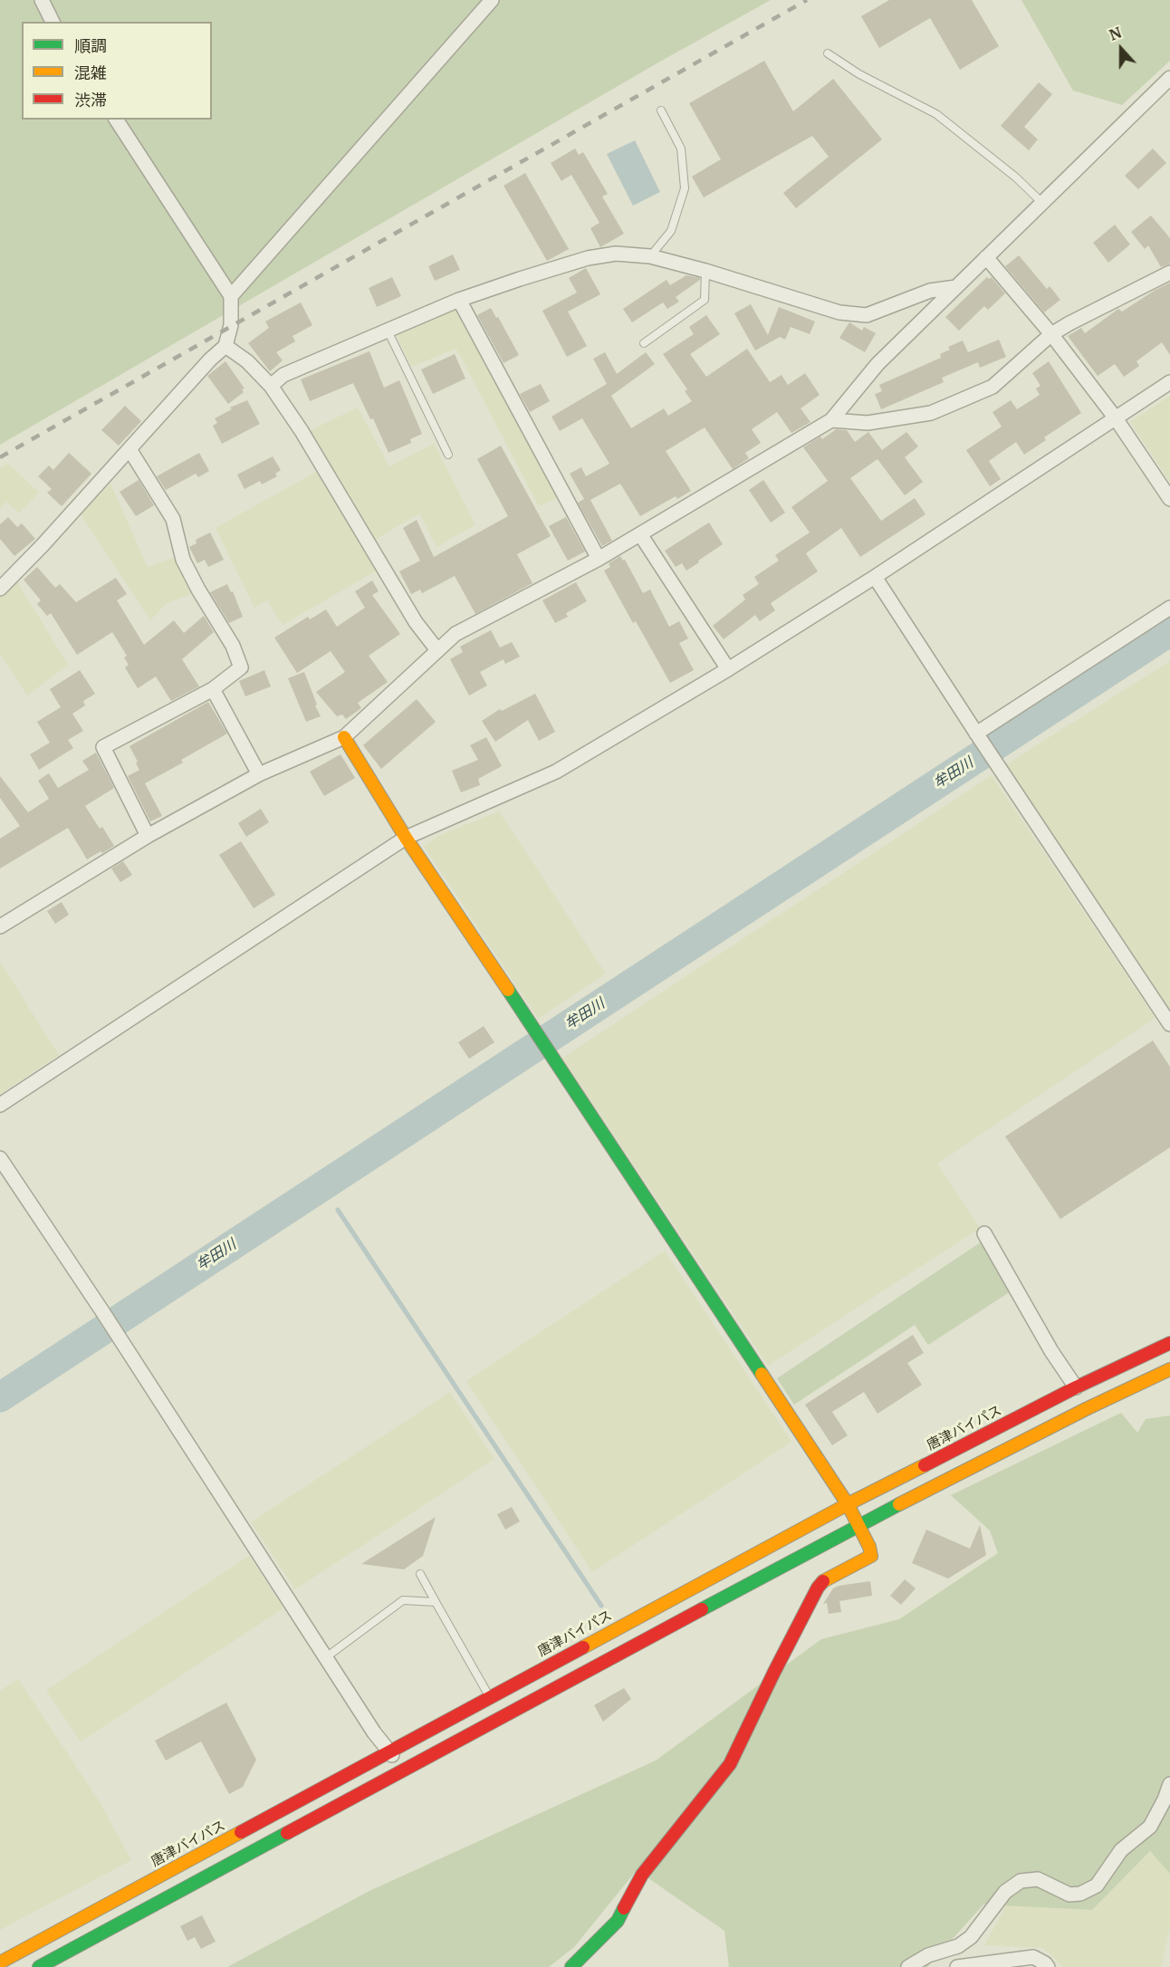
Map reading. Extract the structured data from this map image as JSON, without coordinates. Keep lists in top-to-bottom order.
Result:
{
  "streets": {
    "main road": ["唐津バイパス"]
  },
  "water": ["牟田川"],
  "legend": ["順調", "混雑", "渋滞"],
  "north": "top"
}
